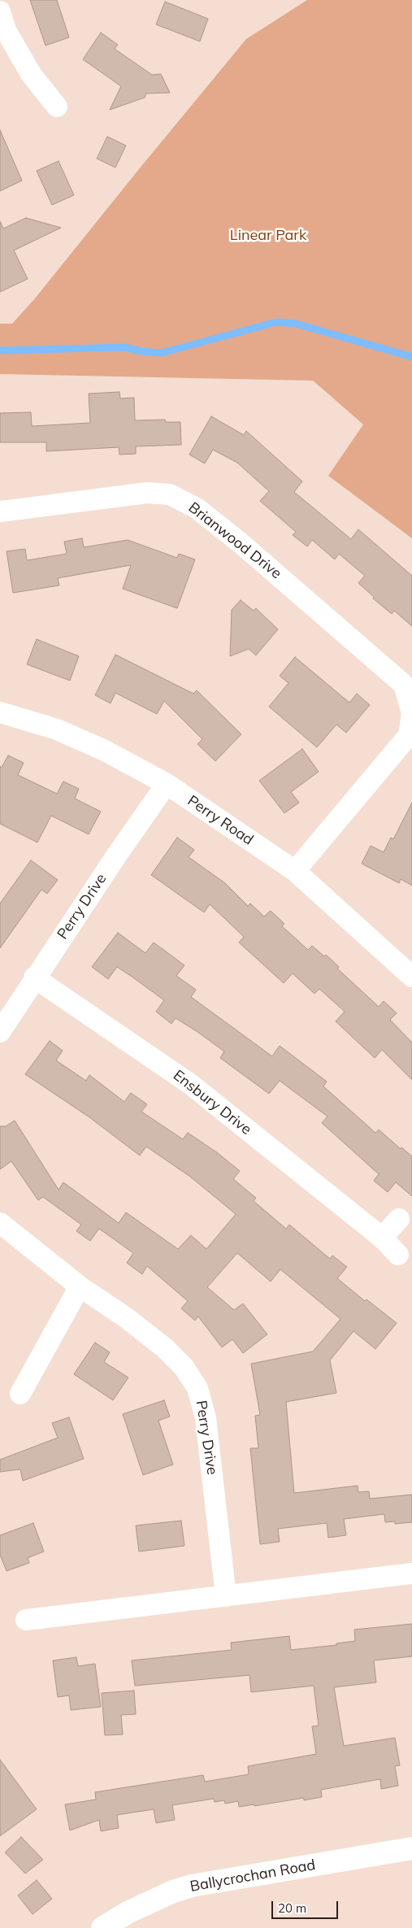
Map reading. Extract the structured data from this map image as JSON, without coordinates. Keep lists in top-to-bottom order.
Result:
{
  "streets": {
    "street": [
      "Brianwood Drive",
      "Perry Road",
      "Perry Drive",
      "Ensbury Drive",
      "Ballycrochan Road"
    ]
  },
  "crossings": [
    ["Brianwood Drive", "Perry Road"],
    ["Perry Road", "Perry Drive"],
    ["Perry Drive", "Ensbury Drive"]
  ],
  "parks": ["Linear Park"],
  "scale_bar": "20 m"
}
